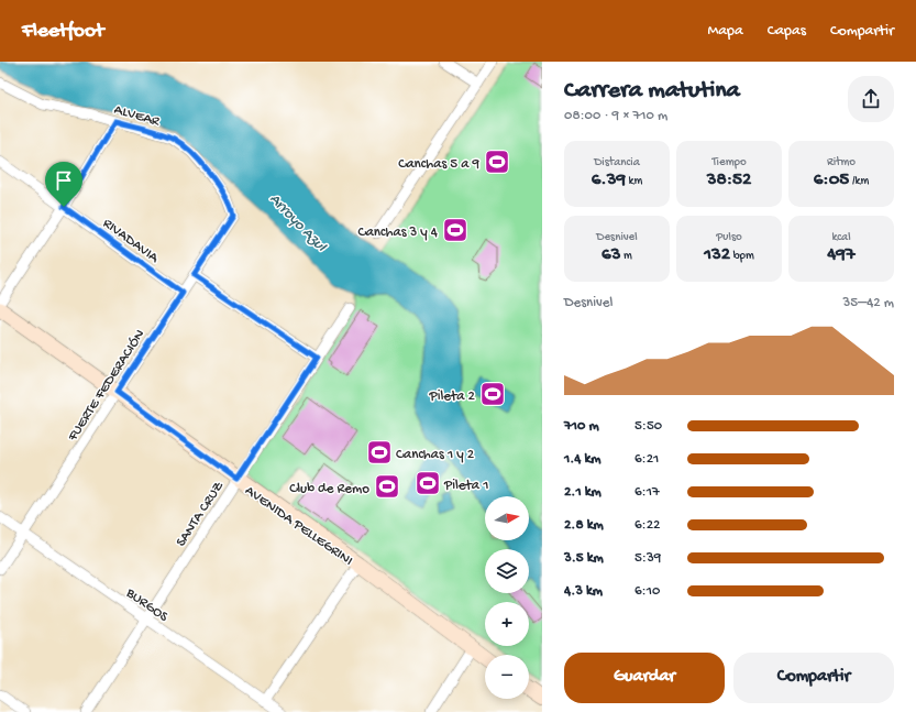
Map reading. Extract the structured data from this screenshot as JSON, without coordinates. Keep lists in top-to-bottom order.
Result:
{
  "streets": {
    "main road": ["AVENIDA PELLEGRINI"],
    "street": [
      "ALVEAR",
      "RIVADAVIA",
      "FUERTE FEDERACIÓN",
      "SANTA CRUZ",
      "BURGOS"
    ]
  },
  "crossings": [
    ["ALVEAR", "FUERTE FEDERACIÓN"],
    ["RIVADAVIA", "FUERTE FEDERACIÓN"],
    ["FUERTE FEDERACIÓN", "AVENIDA PELLEGRINI"],
    ["FUERTE FEDERACIÓN", "BURGOS"],
    ["SANTA CRUZ", "AVENIDA PELLEGRINI"],
    ["SANTA CRUZ", "BURGOS"]
  ],
  "water": ["Arroyo Azul"],
  "places": {
    "sports": [
      "Canchas 5 a 9",
      "Canchas 3 y 4",
      "Pileta 2",
      "Canchas 1 y 2",
      "Pileta 1",
      "Club de Remo"
    ]
  },
  "north": "right",
  "page": {
    "header": "Fleetfoot",
    "nav": ["Mapa", "Capas", "Compartir"],
    "heading": ["Carrera matutina", "08:00 · 9 × 710 m"],
    "stats": [
      ["Distancia", "6.39 km"],
      ["Tiempo", "38:52"],
      ["Ritmo", "6:05 /km"],
      ["Desnivel", "63 m"],
      ["Pulso", "132 bpm"],
      ["kcal", "497"]
    ],
    "chart": ["Desnivel", "35–42 m"],
    "list": [
      {
        "name": "710 m",
        "note": "5:50"
      },
      {
        "name": "1.4 km",
        "note": "6:21"
      },
      {
        "name": "2.1 km",
        "note": "6:17"
      },
      {
        "name": "2.8 km",
        "note": "6:22"
      },
      {
        "name": "3.5 km",
        "note": "5:39"
      },
      {
        "name": "4.3 km",
        "note": "6:10"
      }
    ],
    "map_buttons": ["+", "−"],
    "buttons": ["Guardar", "Compartir"]
  }
}
